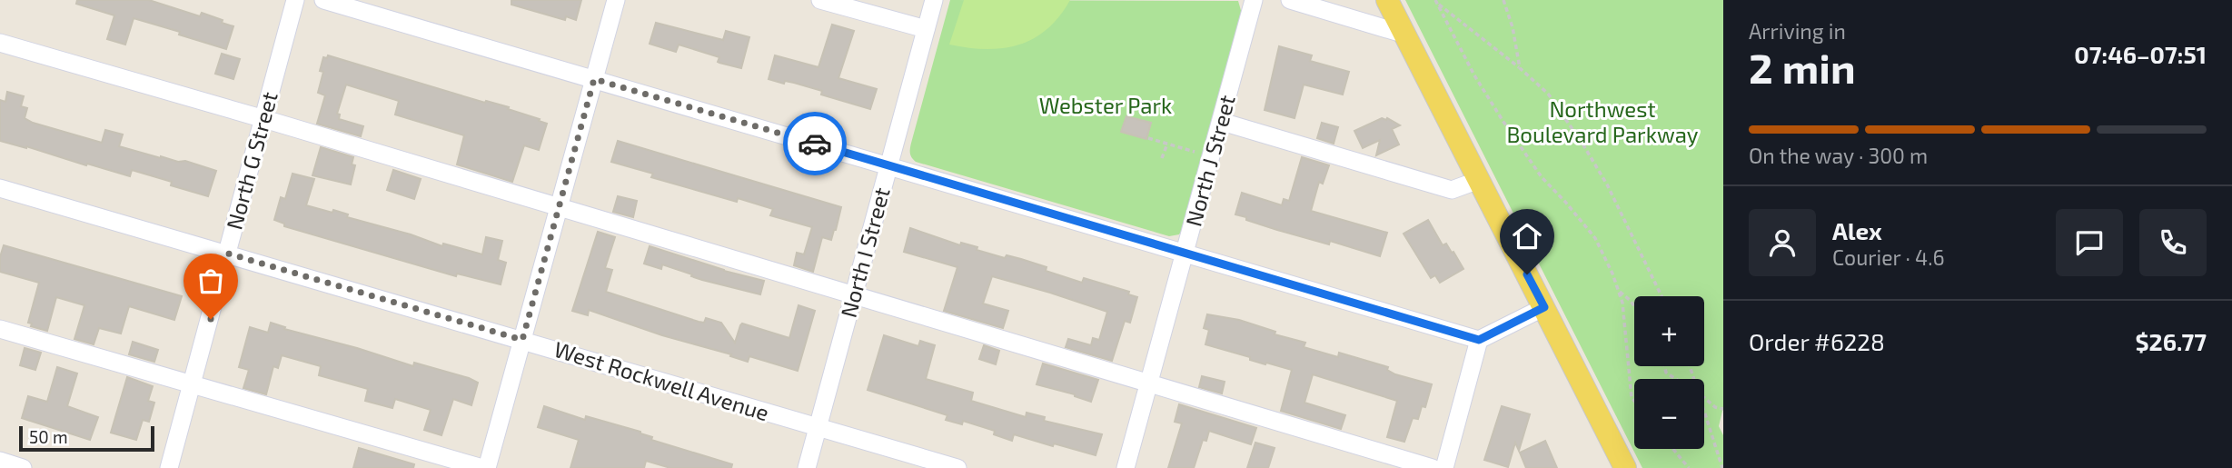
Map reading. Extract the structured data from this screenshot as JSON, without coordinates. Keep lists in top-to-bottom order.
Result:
{
  "streets": {
    "street": [
      "North G Street",
      "North J Street",
      "North I Street",
      "West Rockwell Avenue"
    ]
  },
  "crossings": [
    ["North G Street", "West Rockwell Avenue"],
    ["North I Street", "West Rockwell Avenue"]
  ],
  "parks": ["Webster Park", "Northwest Boulevard Parkway"],
  "scale_bar": "50 m",
  "page": {
    "heading": ["2 min", "Arriving in", "07:46–07:51"],
    "panel": [
      "Alex",
      "Courier · 4.6",
      "Order #6228",
      "$26.77"
    ],
    "bar": "On the way · 300 m",
    "map_buttons": ["+", "−"],
    "scale": "50 m"
  }
}
